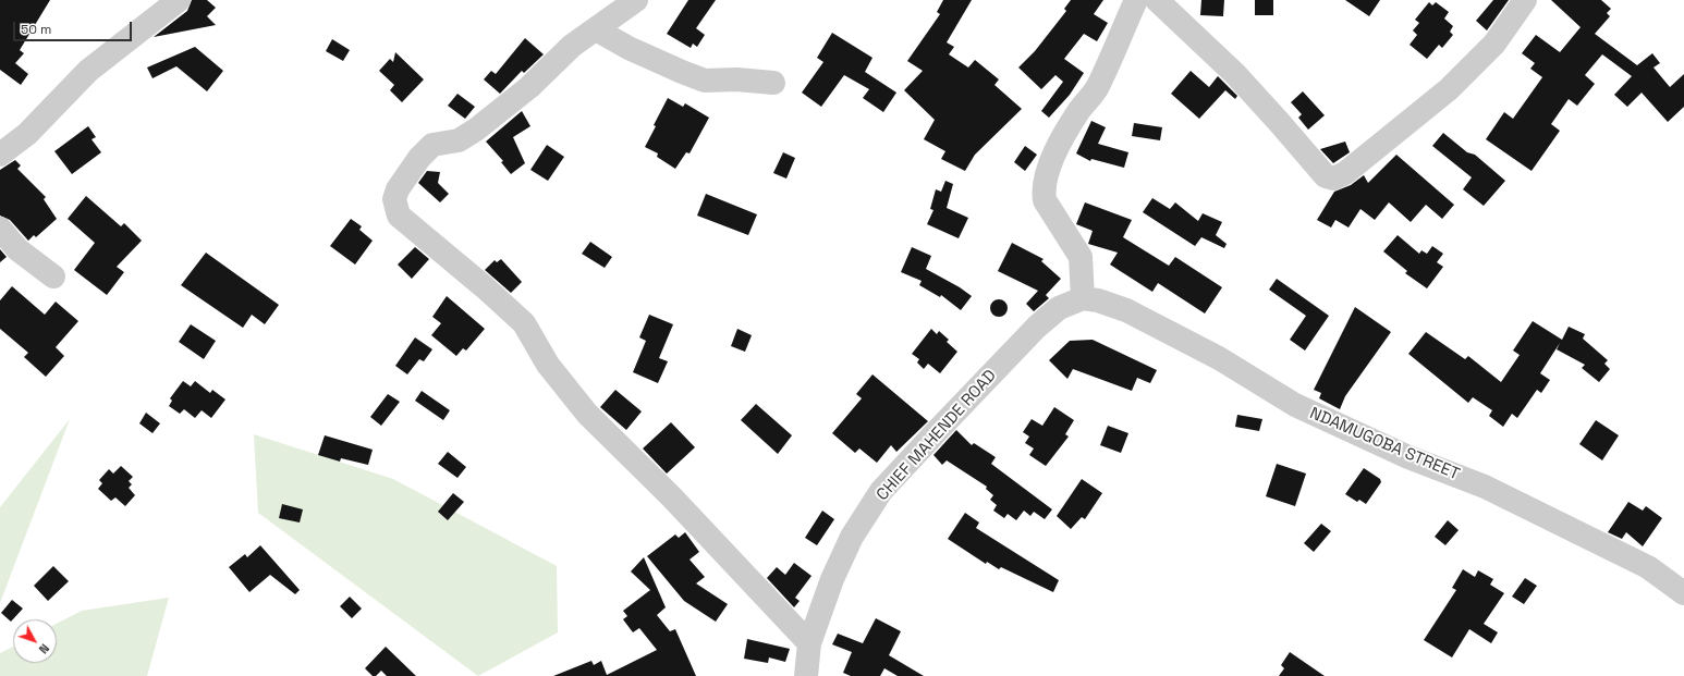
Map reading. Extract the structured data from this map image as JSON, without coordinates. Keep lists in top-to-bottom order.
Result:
{
  "streets": {
    "street": ["CHIEF MAHENDE ROAD", "NDAMUGOBA STREET"]
  },
  "crossings": [
    ["CHIEF MAHENDE ROAD", "NDAMUGOBA STREET"]
  ],
  "scale_bar": "50 m",
  "north": "bottom right"
}
